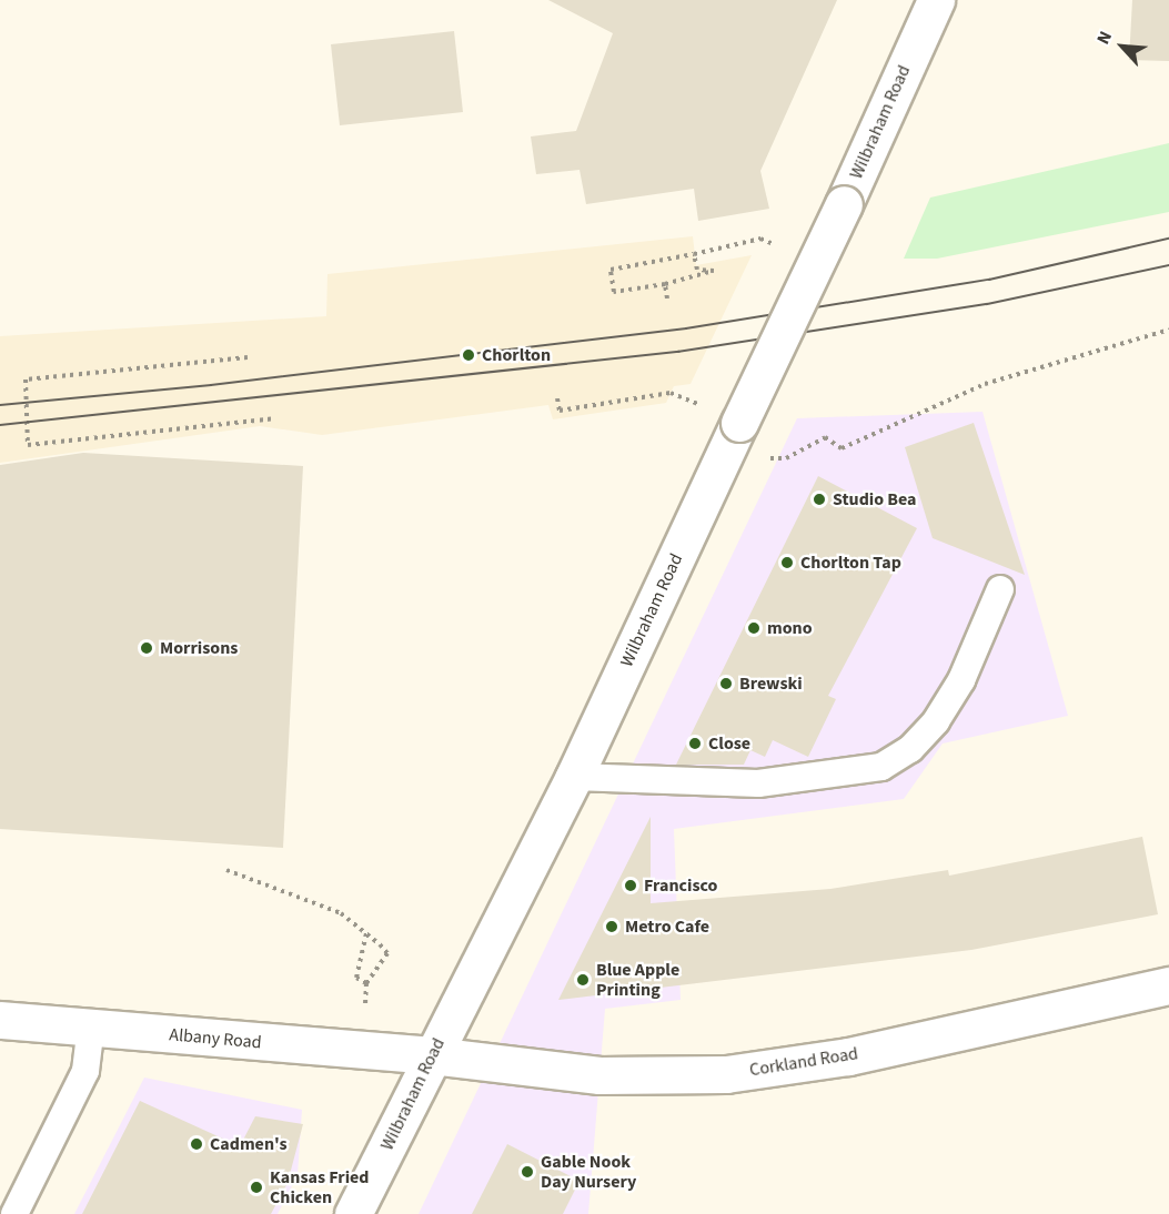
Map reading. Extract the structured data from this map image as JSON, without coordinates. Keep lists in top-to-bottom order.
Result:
{
  "streets": {
    "main road": ["Wilbraham Road", "Albany Road", "Corkland Road"]
  },
  "crossings": [
    ["Wilbraham Road", "Albany Road"],
    ["Wilbraham Road", "Corkland Road"],
    ["Albany Road", "Corkland Road"]
  ],
  "places": [
    "Chorlton",
    "Studio Bea",
    "Chorlton Tap",
    "mono",
    "Morrisons",
    "Brewski",
    "Close",
    "Francisco",
    "Metro Cafe",
    "Blue Apple Printing",
    "Cadmen's",
    "Gable Nook Day Nursery",
    "Kansas Fried Chicken"
  ],
  "north": "top left"
}
